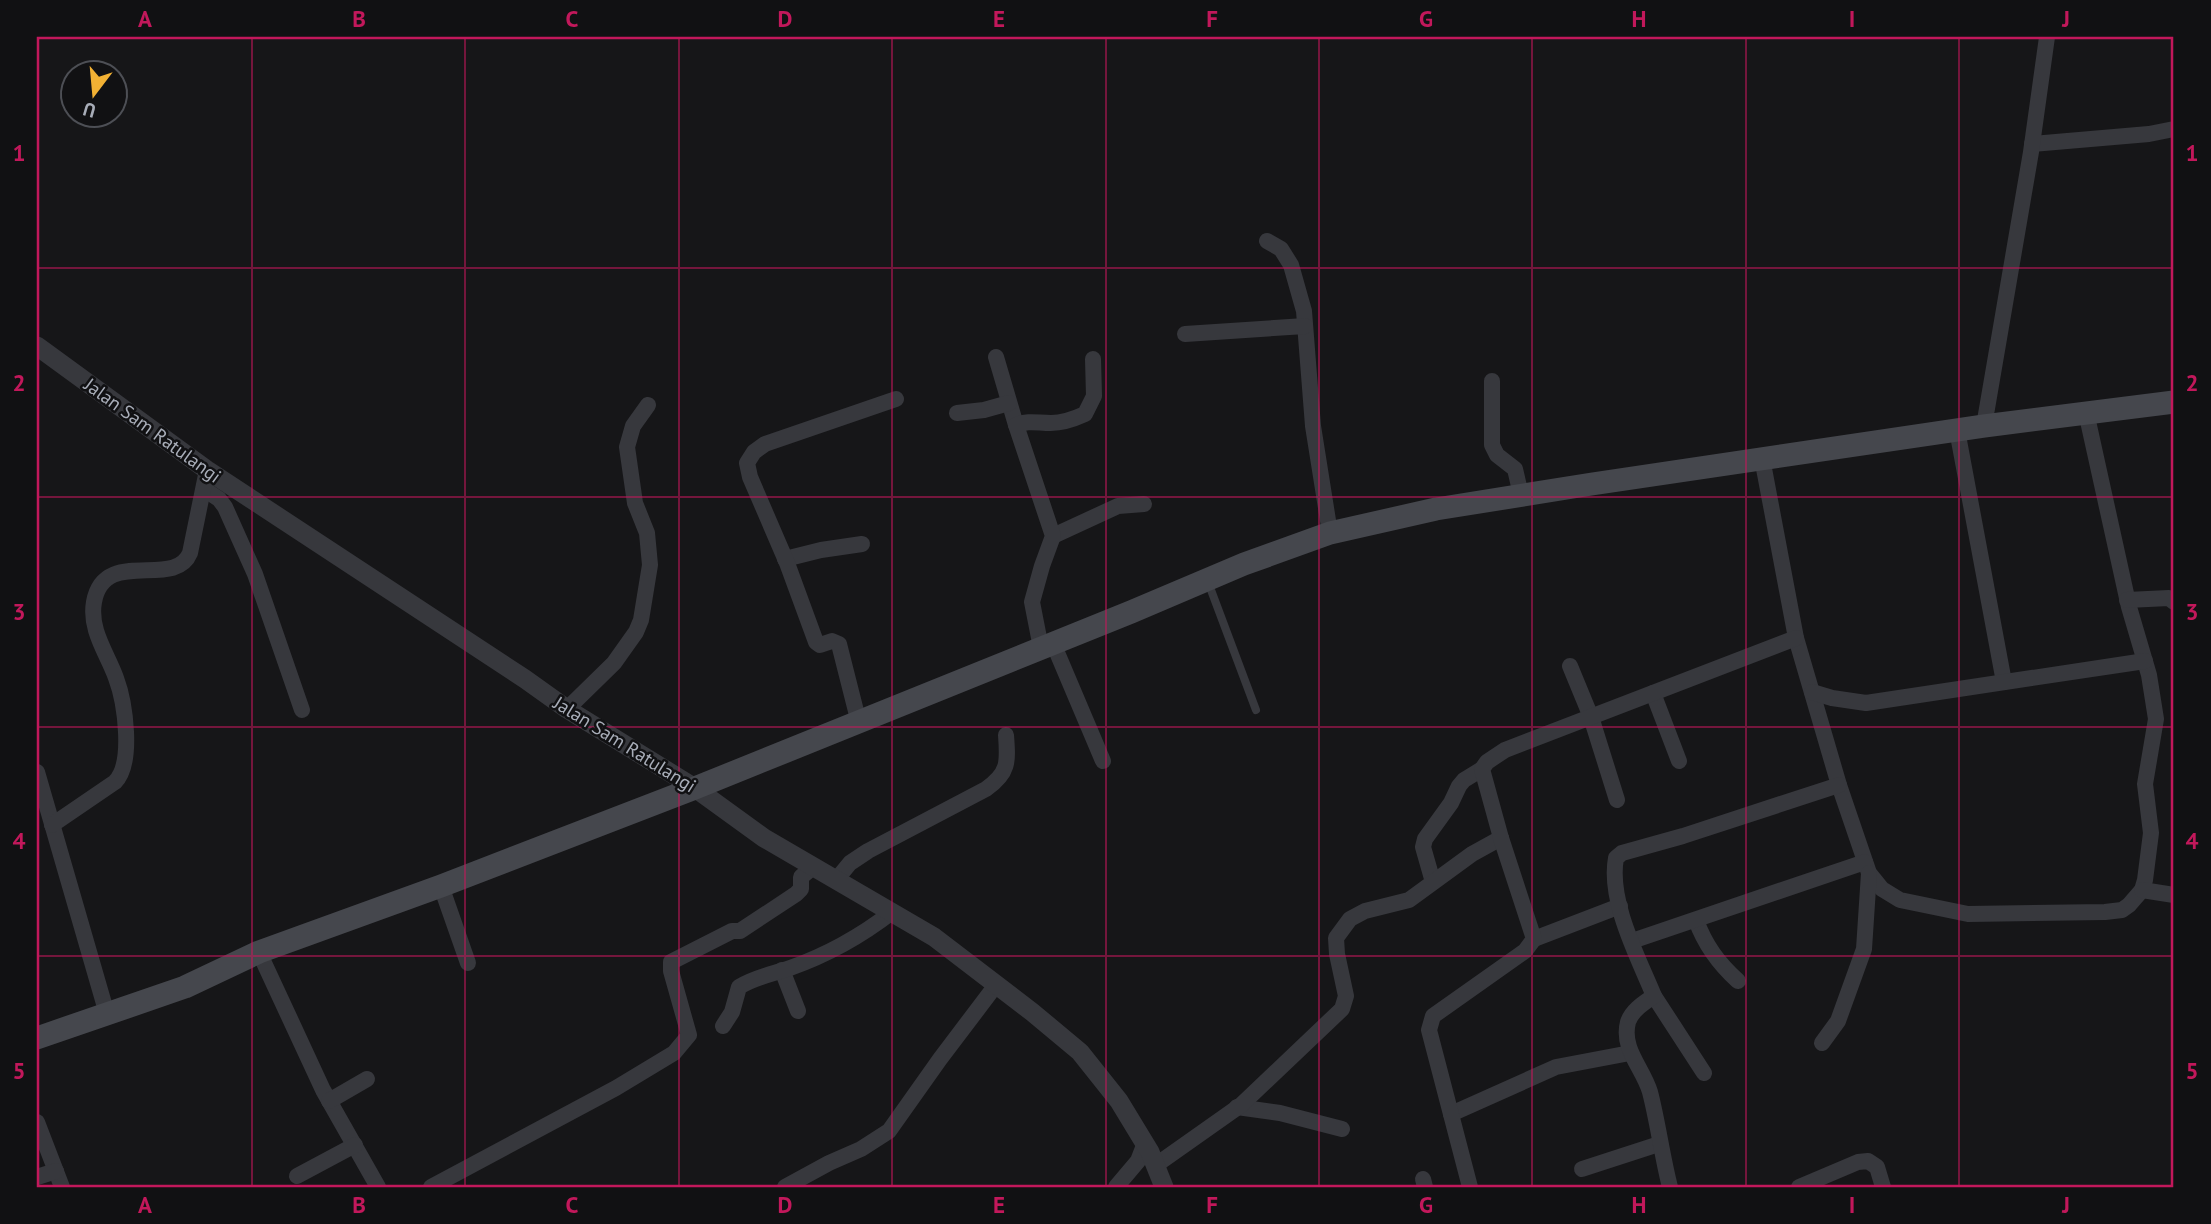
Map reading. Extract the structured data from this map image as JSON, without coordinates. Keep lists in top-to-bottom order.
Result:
{
  "streets": {
    "street": ["Jalan Sam Ratulangi"]
  },
  "north": "bottom",
  "grid": {
    "columns": [
      "A",
      "B",
      "C",
      "D",
      "E",
      "F",
      "G",
      "H",
      "I",
      "J"
    ],
    "rows": [
      "1",
      "2",
      "3",
      "4",
      "5"
    ]
  }
}
